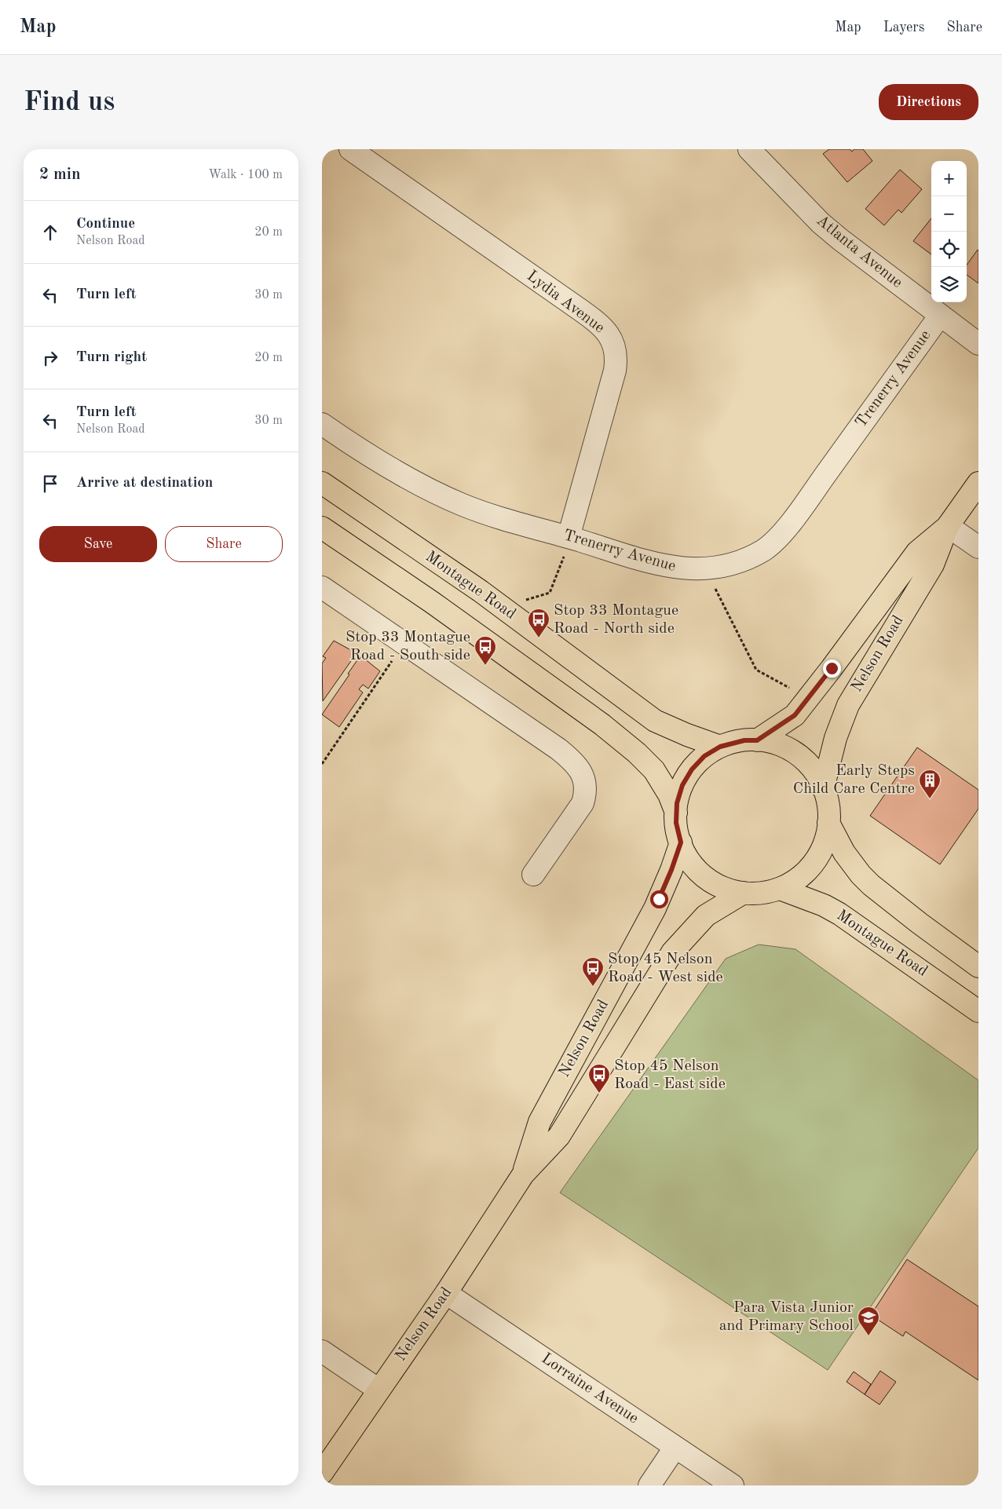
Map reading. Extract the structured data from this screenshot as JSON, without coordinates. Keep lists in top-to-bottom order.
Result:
{
  "streets": {
    "main road": ["Montague Road", "Nelson Road"],
    "street": [
      "Atlanta Avenue",
      "Lydia Avenue",
      "Trenerry Avenue",
      "Lorraine Avenue"
    ]
  },
  "crossings": [
    ["Atlanta Avenue", "Trenerry Avenue"],
    ["Lydia Avenue", "Trenerry Avenue"],
    ["Nelson Road", "Lorraine Avenue"]
  ],
  "places": {
    "bus stop": [
      "Stop 33 Montague Road - North side",
      "Stop 33 Montague Road - South side",
      "Stop 45 Nelson Road - West side",
      "Stop 45 Nelson Road - East side"
    ],
    "building": ["Early Steps Child Care Centre"],
    "school or university": ["Para Vista Junior and Primary School"]
  },
  "page": {
    "header": "Map",
    "nav": ["Map", "Layers", "Share"],
    "buttons": [
      "Directions",
      ["Save", "Share"]
    ],
    "title": "Find us",
    "heading": ["2 min", "Walk · 100 m"],
    "map_buttons": ["+", "−"],
    "list": [
      ["Continue", "Nelson Road", "20 m"],
      ["Turn left", "30 m"],
      ["Turn right", "20 m"],
      ["Turn left", "Nelson Road", "30 m"],
      "Arrive at destination"
    ]
  }
}
